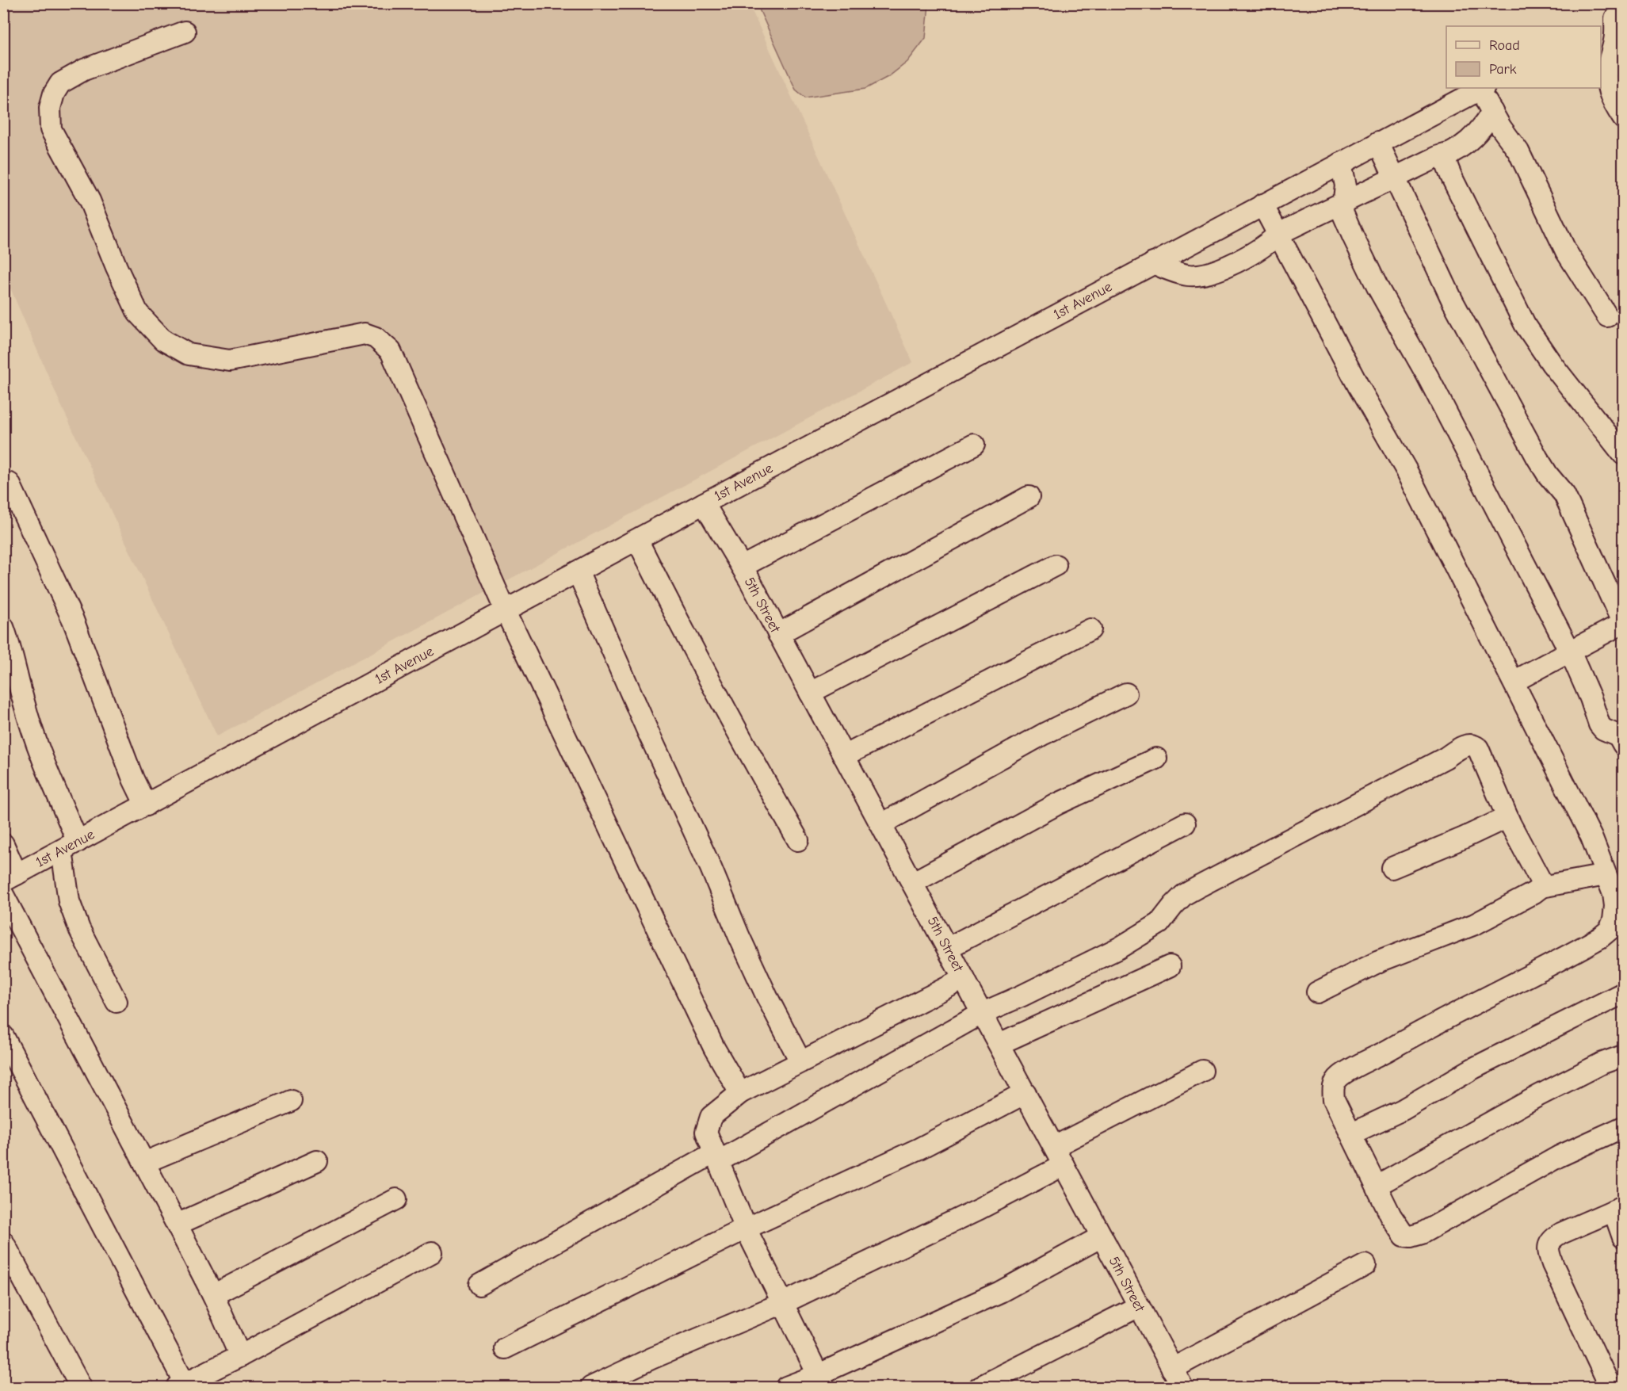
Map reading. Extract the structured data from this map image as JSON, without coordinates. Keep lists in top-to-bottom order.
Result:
{
  "streets": {
    "street": ["1st Avenue", "5th Street"]
  },
  "crossings": [
    ["1st Avenue", "5th Street"]
  ],
  "legend": ["Road", "Park"]
}
